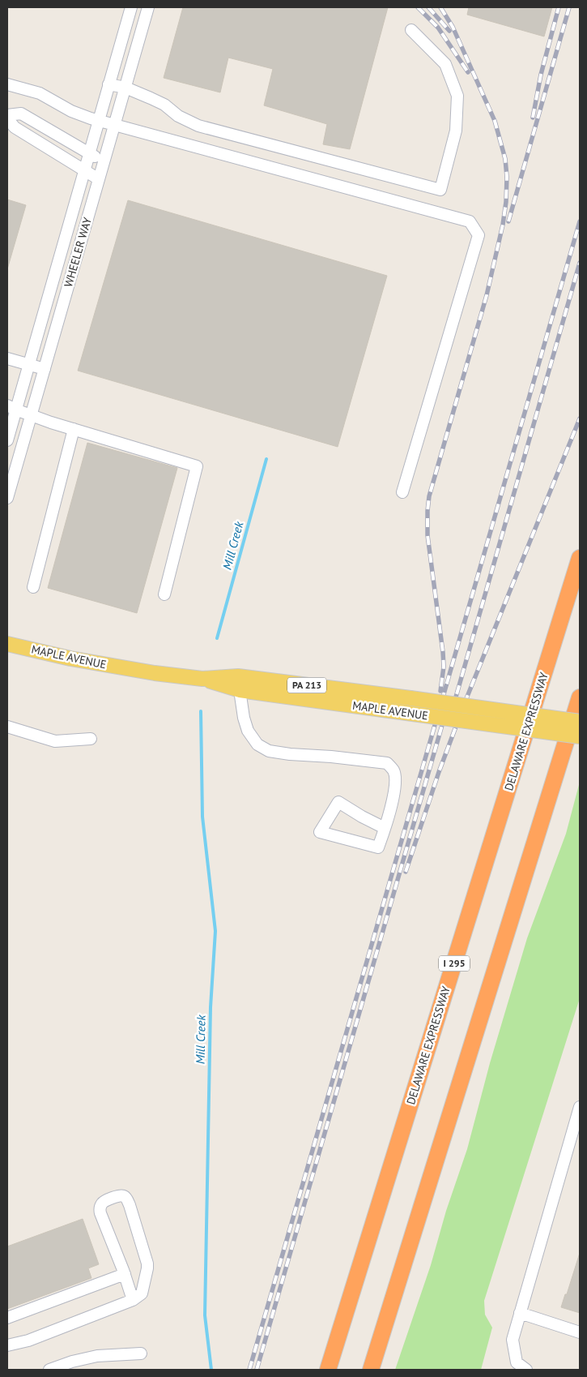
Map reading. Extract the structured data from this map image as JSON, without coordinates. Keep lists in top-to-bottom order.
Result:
{
  "streets": {
    "highway": ["DELAWARE EXPRESSWAY", "I 295"],
    "main road": ["MAPLE AVENUE", "PA 213"],
    "street": ["WHEELER WAY"]
  },
  "water": ["Mill Creek"]
}
